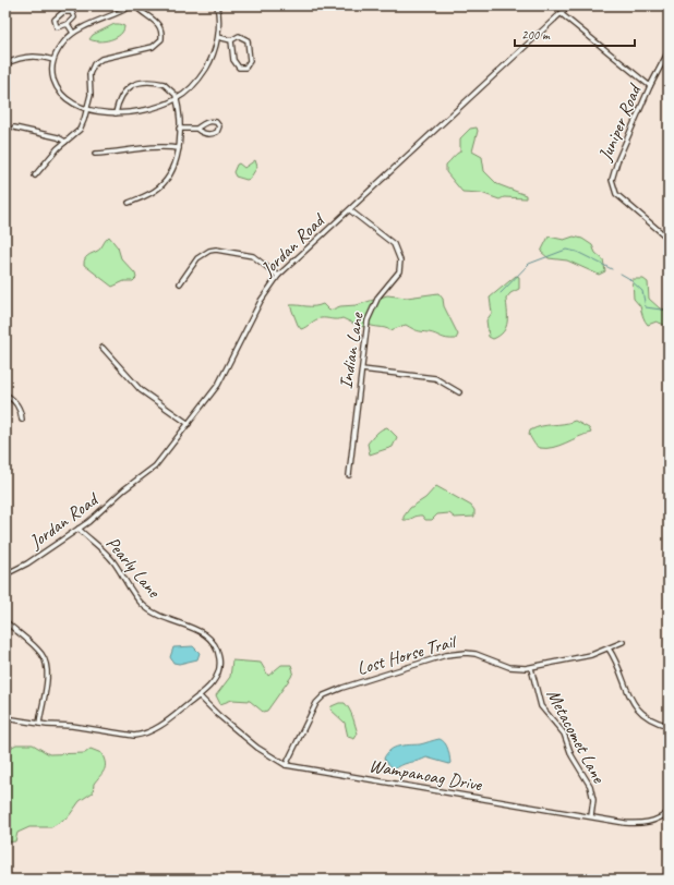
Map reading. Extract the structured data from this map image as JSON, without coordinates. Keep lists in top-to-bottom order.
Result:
{
  "streets": {
    "street": [
      "Juniper Road",
      "Jordan Road",
      "Indian Lane",
      "Pearly Lane",
      "Lost Horse Trail",
      "Metacomet Lane",
      "Wampanoag Drive"
    ]
  },
  "crossings": [
    ["Jordan Road", "Indian Lane"],
    ["Jordan Road", "Pearly Lane"],
    ["Pearly Lane", "Wampanoag Drive"],
    ["Lost Horse Trail", "Metacomet Lane"],
    ["Lost Horse Trail", "Wampanoag Drive"],
    ["Metacomet Lane", "Wampanoag Drive"]
  ],
  "scale_bar": "200 m"
}
